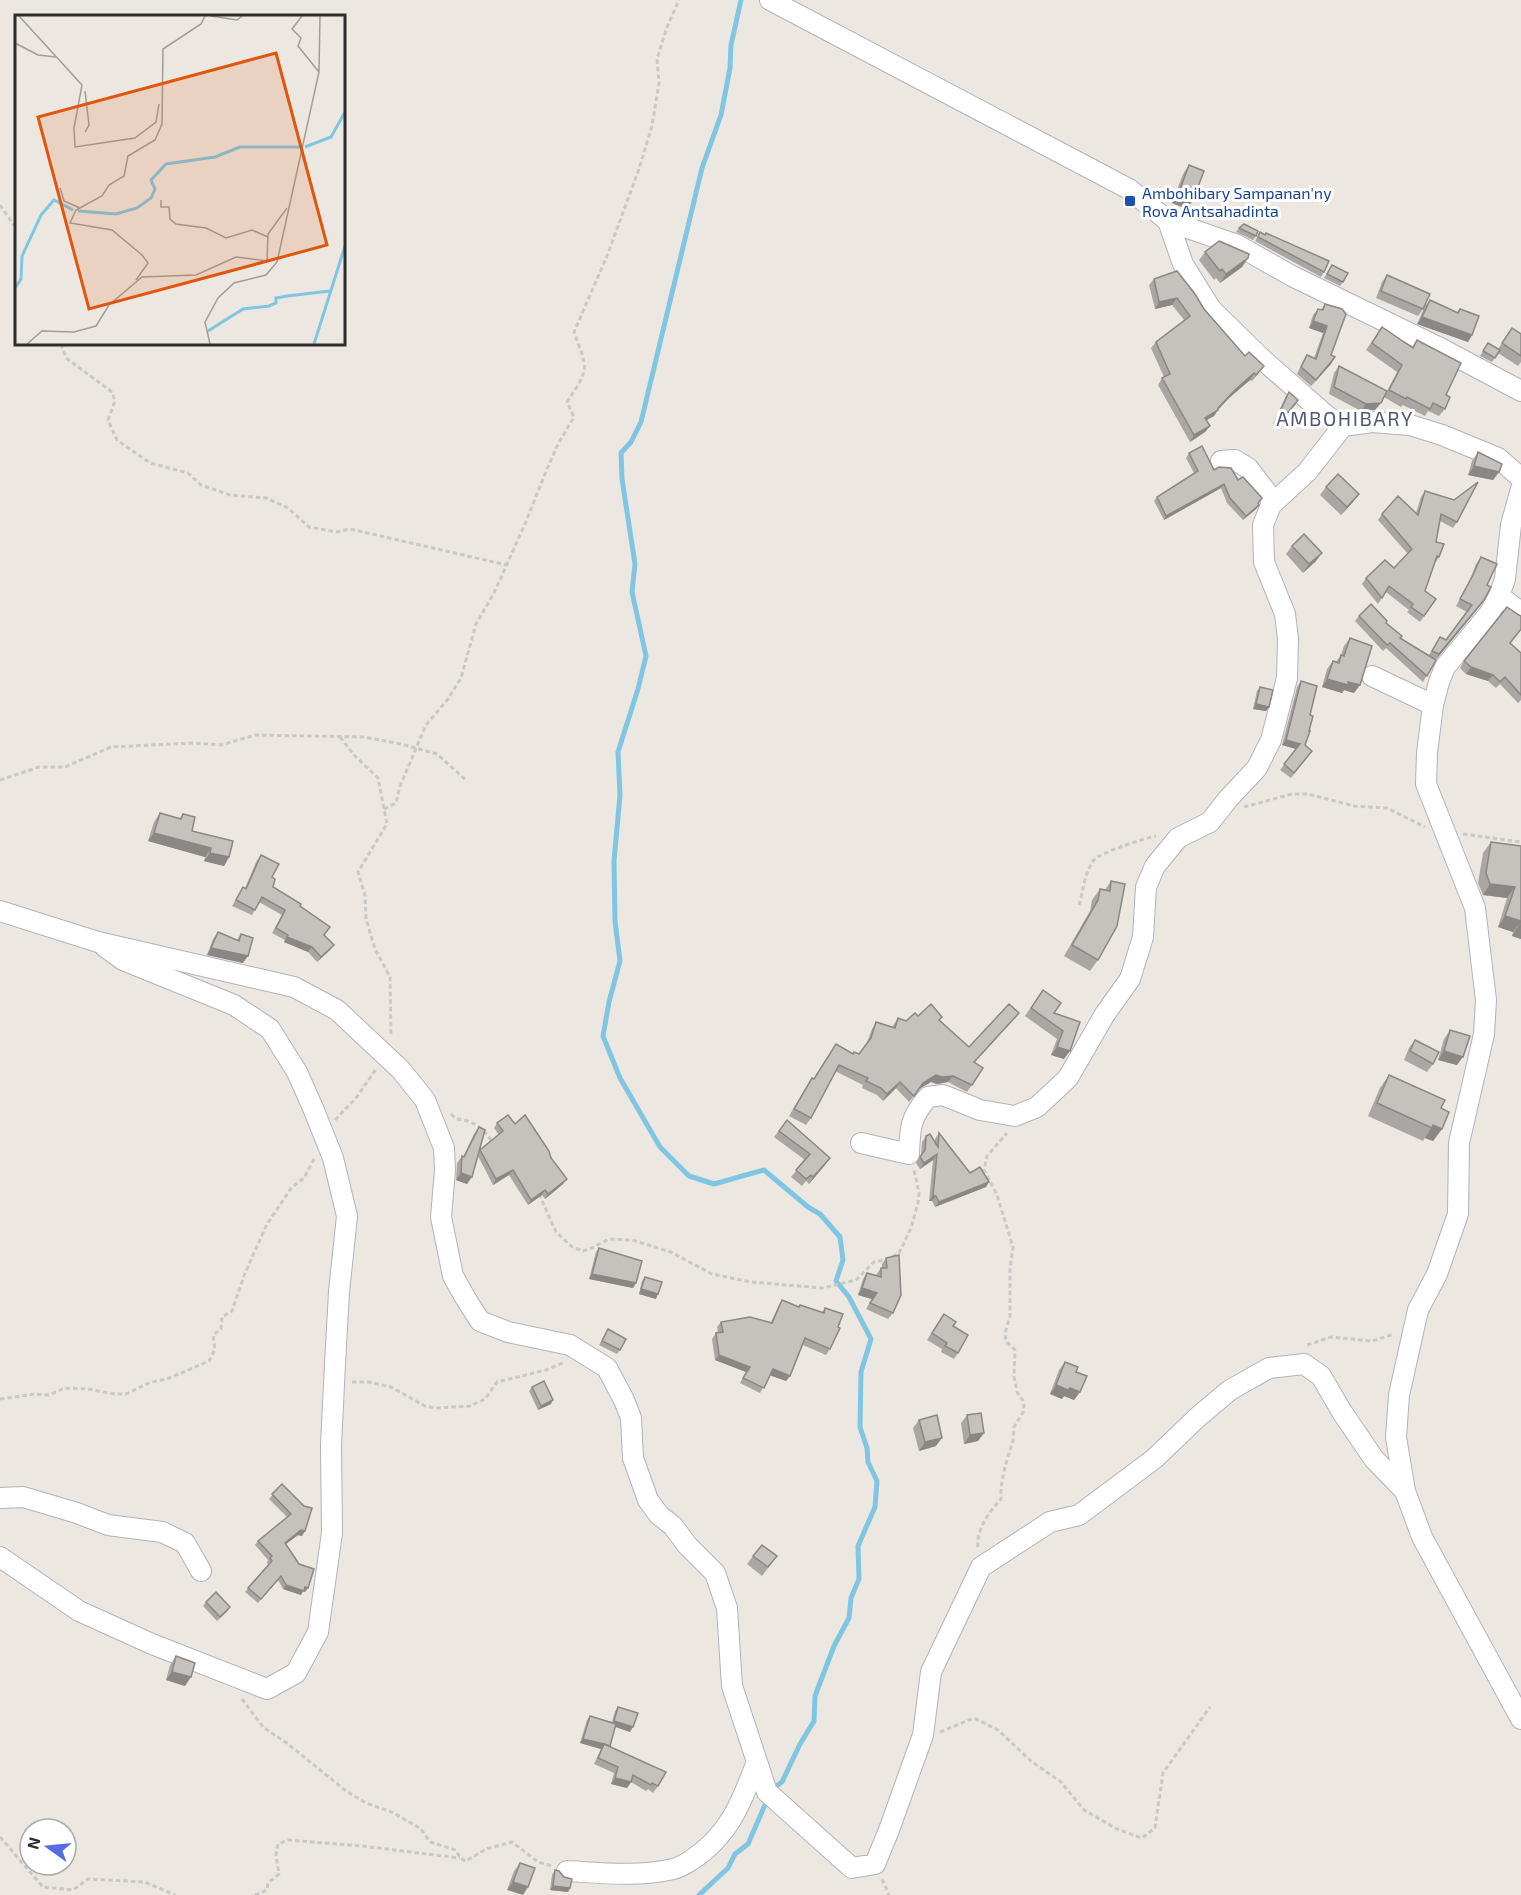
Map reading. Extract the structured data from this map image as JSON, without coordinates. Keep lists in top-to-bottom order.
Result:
{
  "districts": ["AMBOHIBARY"],
  "places": {
    "transit": ["Ambohibary Sampanan'ny Rova Antsahadinta"]
  },
  "north": "left"
}
